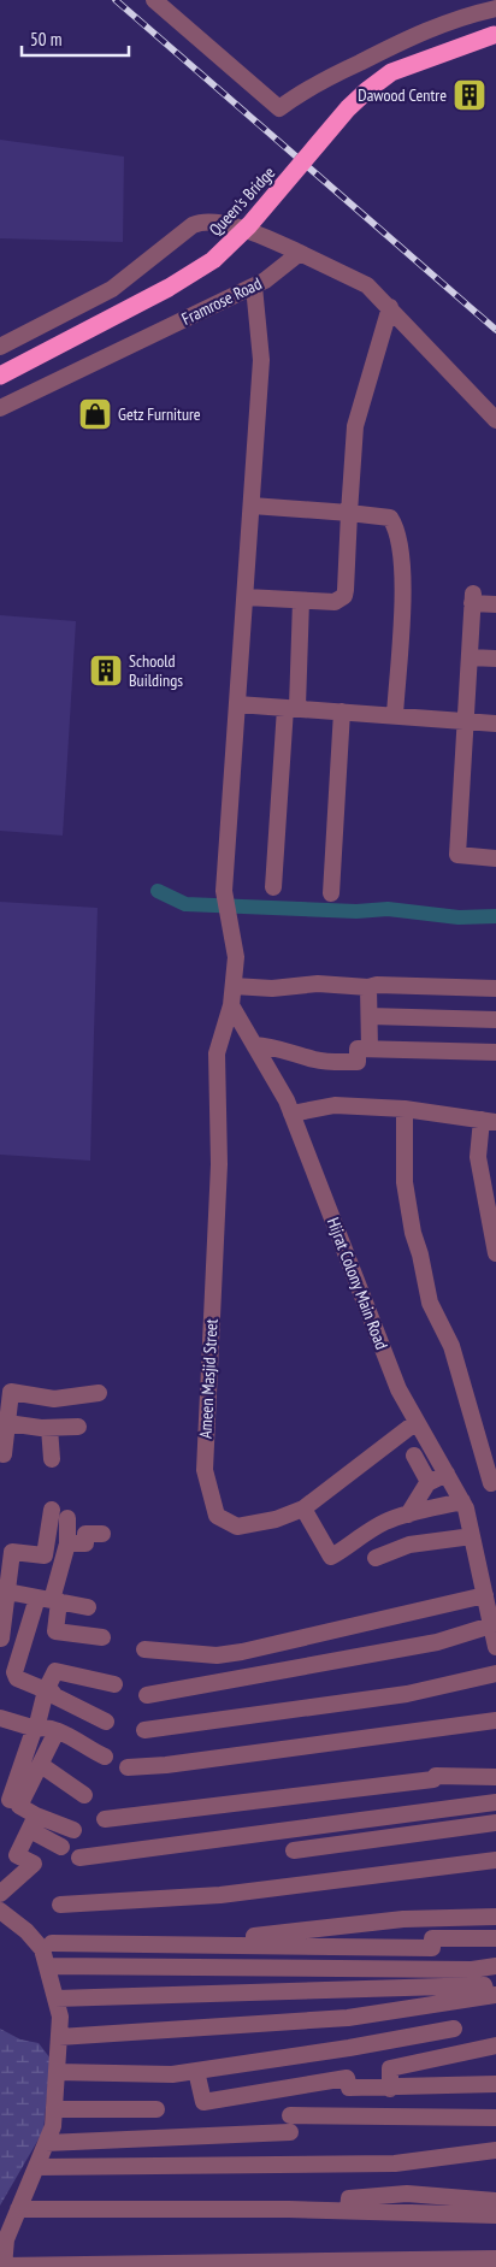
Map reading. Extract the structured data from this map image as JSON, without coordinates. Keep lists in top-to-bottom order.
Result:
{
  "streets": {
    "highway": ["Queen's Bridge"],
    "street": ["Framrose Road", "Hijrat Colony Main Road", "Ameen Masjid Street"]
  },
  "crossings": [
    ["Hijrat Colony Main Road", "Ameen Masjid Street"]
  ],
  "places": {
    "building": ["Dawood Centre", "Schoold Buildings"],
    "shop": ["Getz Furniture"]
  },
  "scale_bar": "50 m"
}
